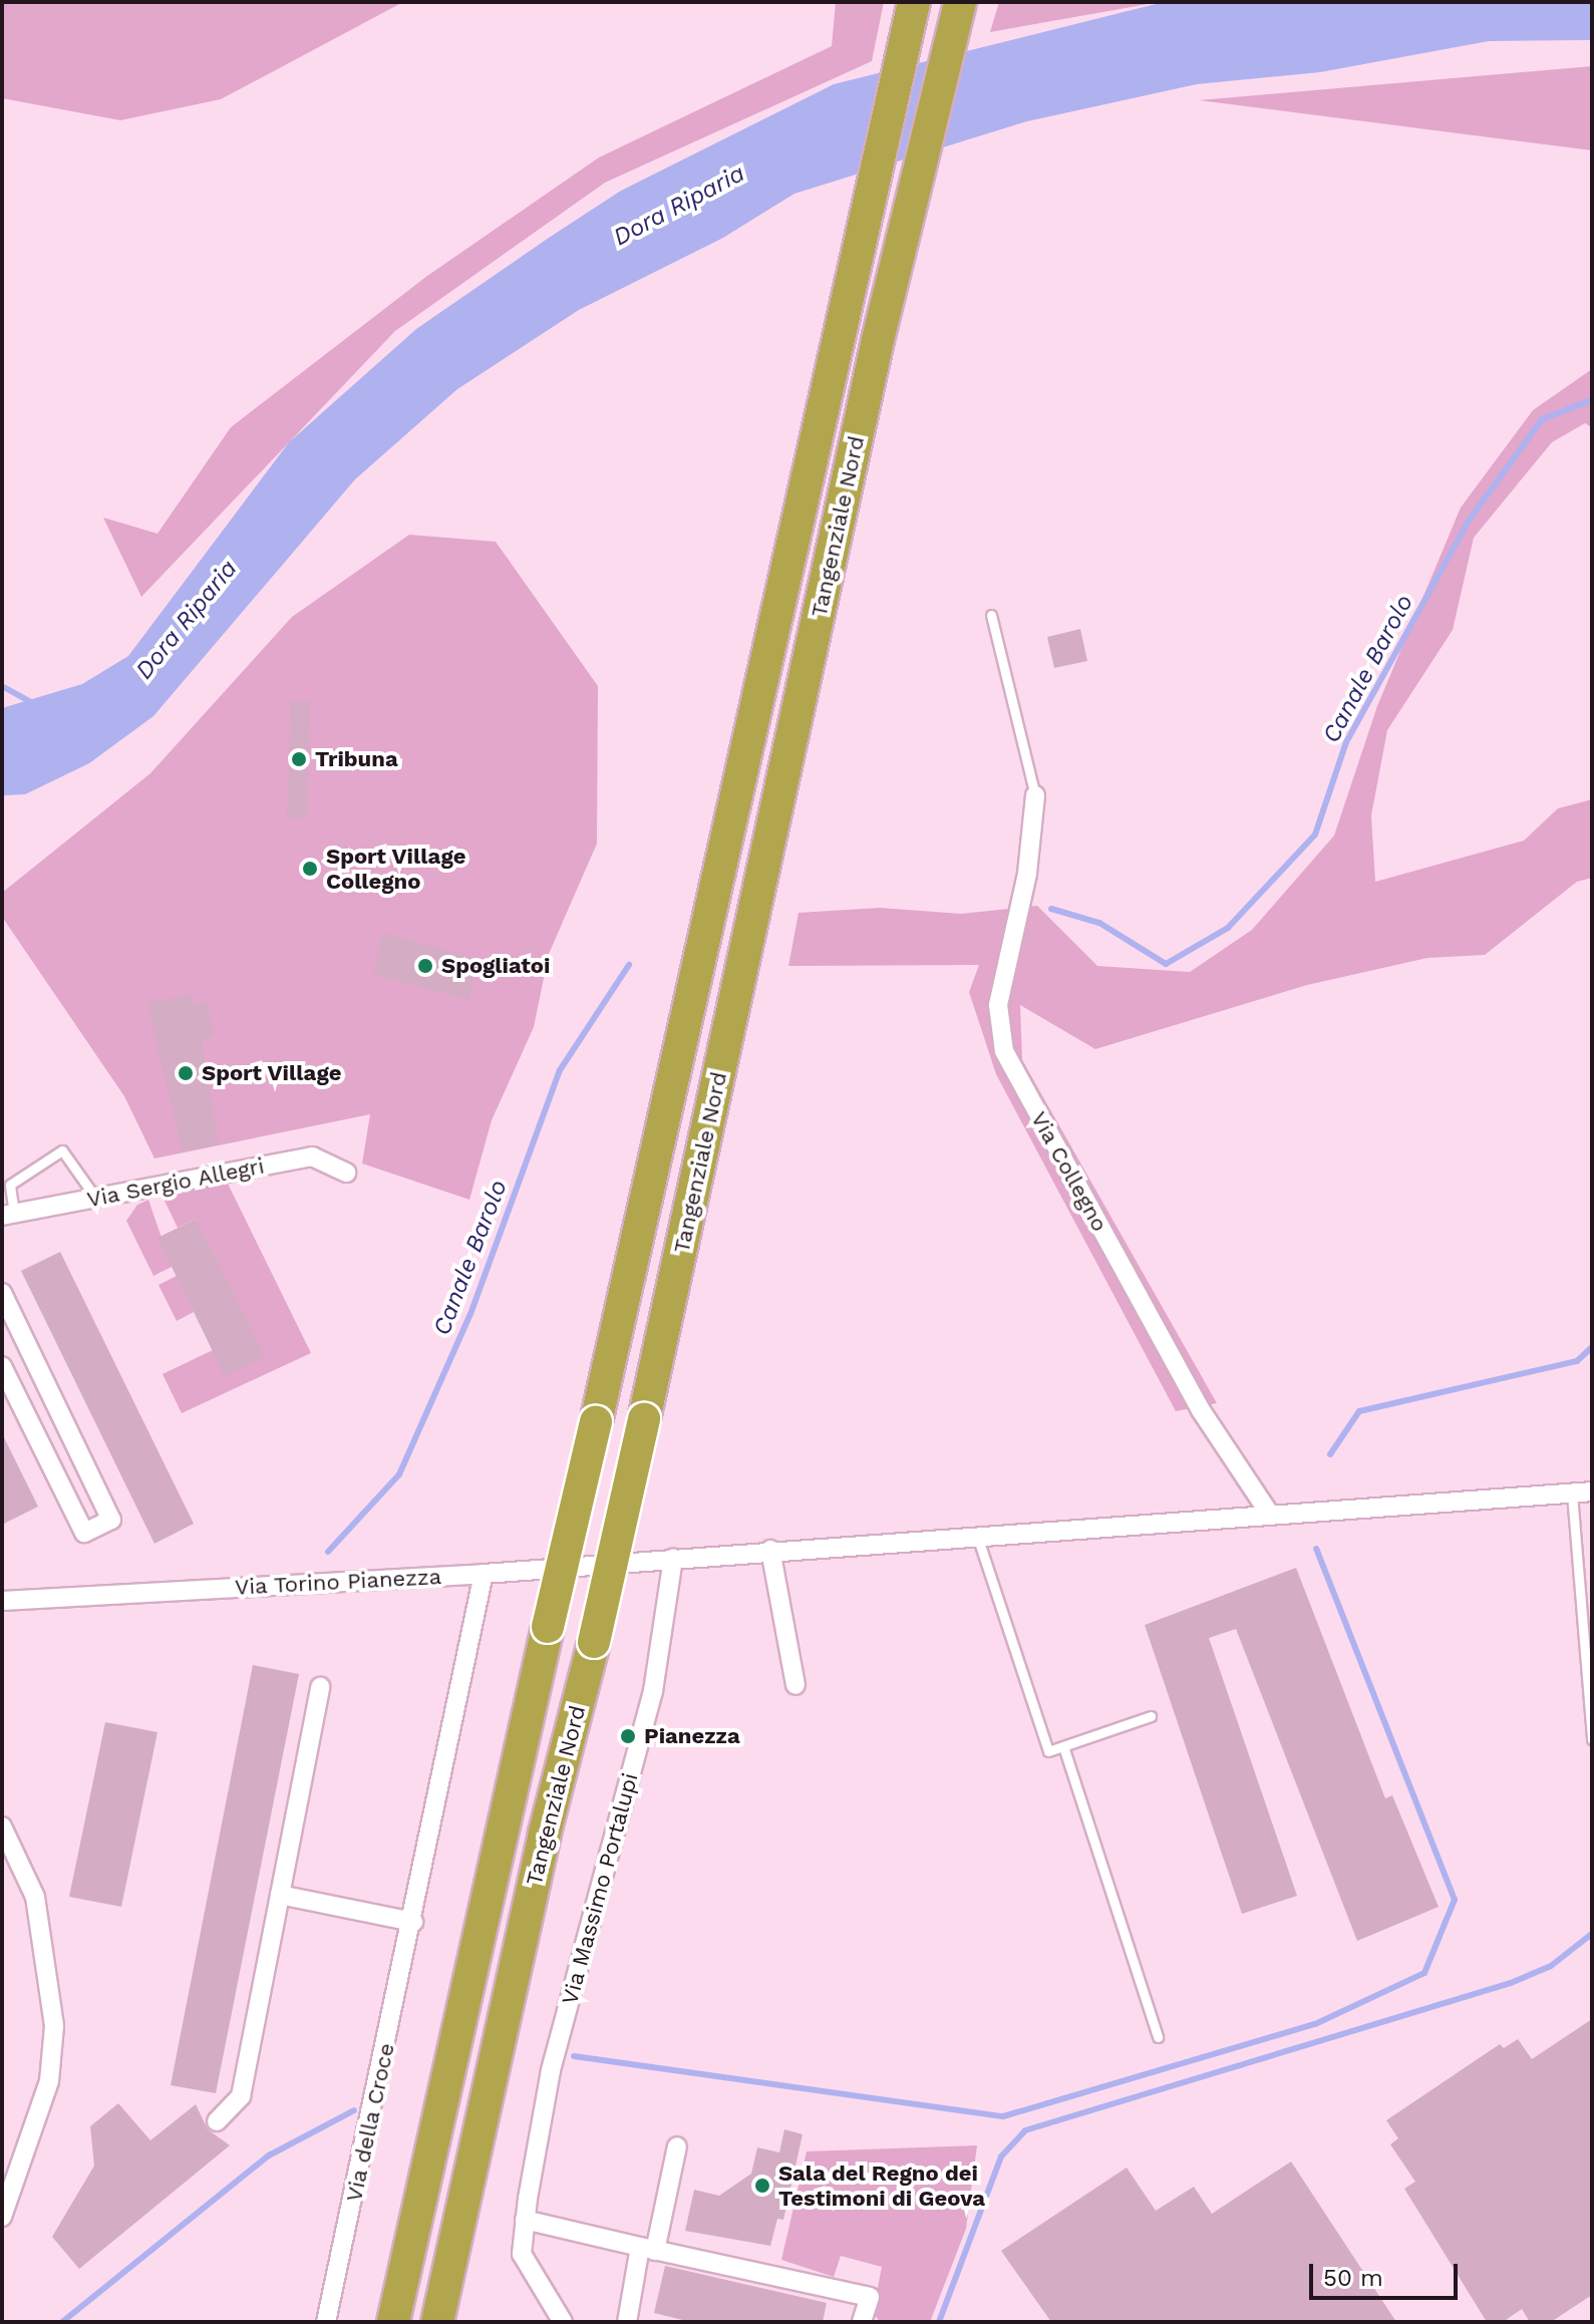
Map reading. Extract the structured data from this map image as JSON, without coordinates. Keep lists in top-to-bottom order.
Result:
{
  "streets": {
    "highway": ["Tangenziale Nord"],
    "street": [
      "Via Collegno",
      "Via Sergio Allegri",
      "Via Torino Pianezza",
      "Via Massimo Portalupi",
      "Via della Croce"
    ]
  },
  "crossings": [
    ["Via Torino Pianezza", "Via Massimo Portalupi"],
    ["Via Torino Pianezza", "Via della Croce"]
  ],
  "water": ["Dora Riparia", "Canale Barolo"],
  "places": [
    "Tribuna",
    "Sport Village Collegno",
    "Spogliatoi",
    "Sport Village",
    "Pianezza",
    "Sala del Regno dei Testimoni di Geova"
  ],
  "scale_bar": "50 m"
}
